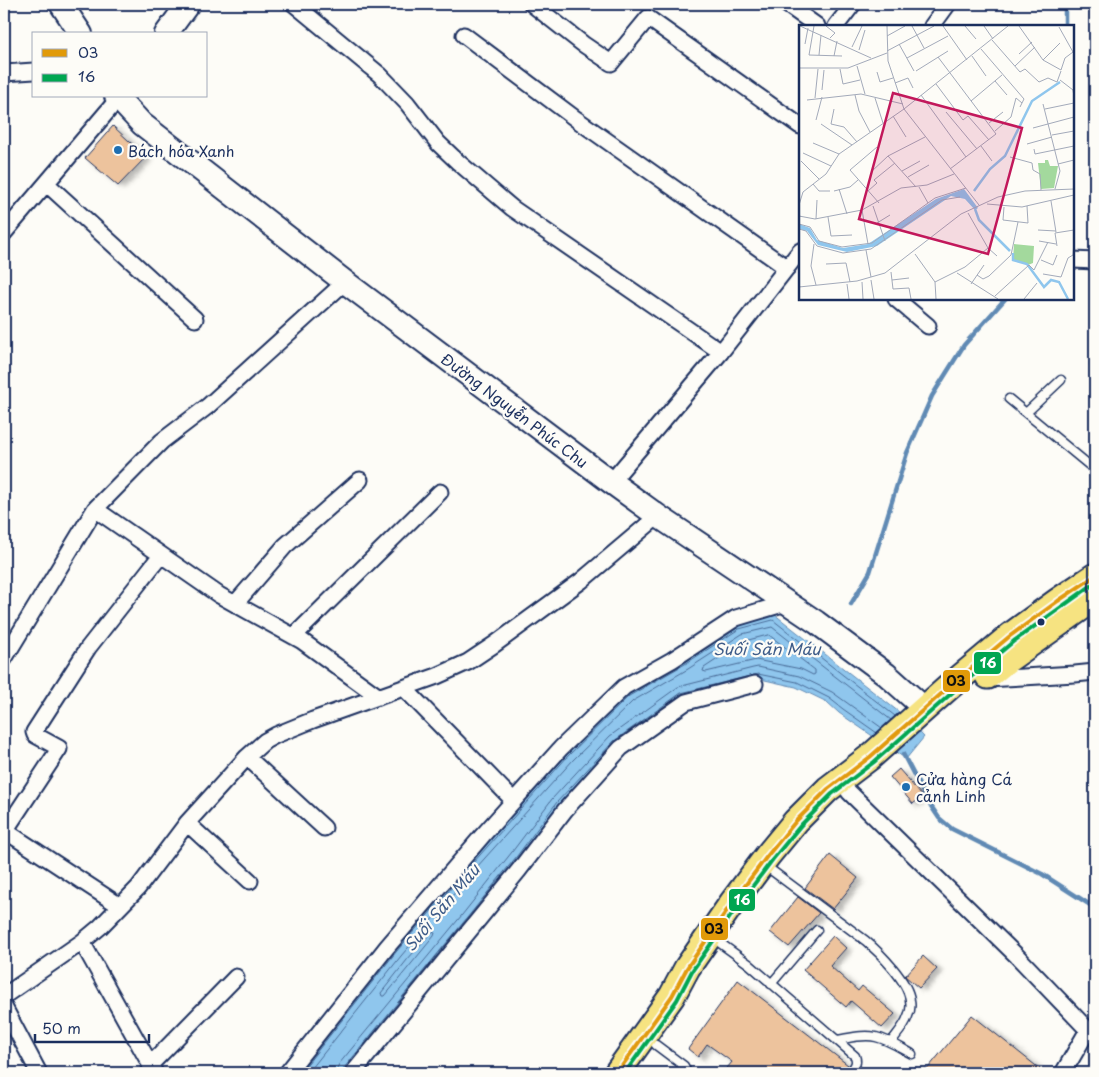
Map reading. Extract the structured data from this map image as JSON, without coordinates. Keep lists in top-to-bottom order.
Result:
{
  "streets": {
    "street": ["Đường Nguyễn Phúc Chu"]
  },
  "water": ["Suối Săn Máu"],
  "places": ["Bách hóa Xanh", "Cửa hàng Cá cảnh Linh"],
  "lines": ["transit line 03", "transit line 16"],
  "legend": ["03", "16"],
  "scale_bar": "50 m"
}
